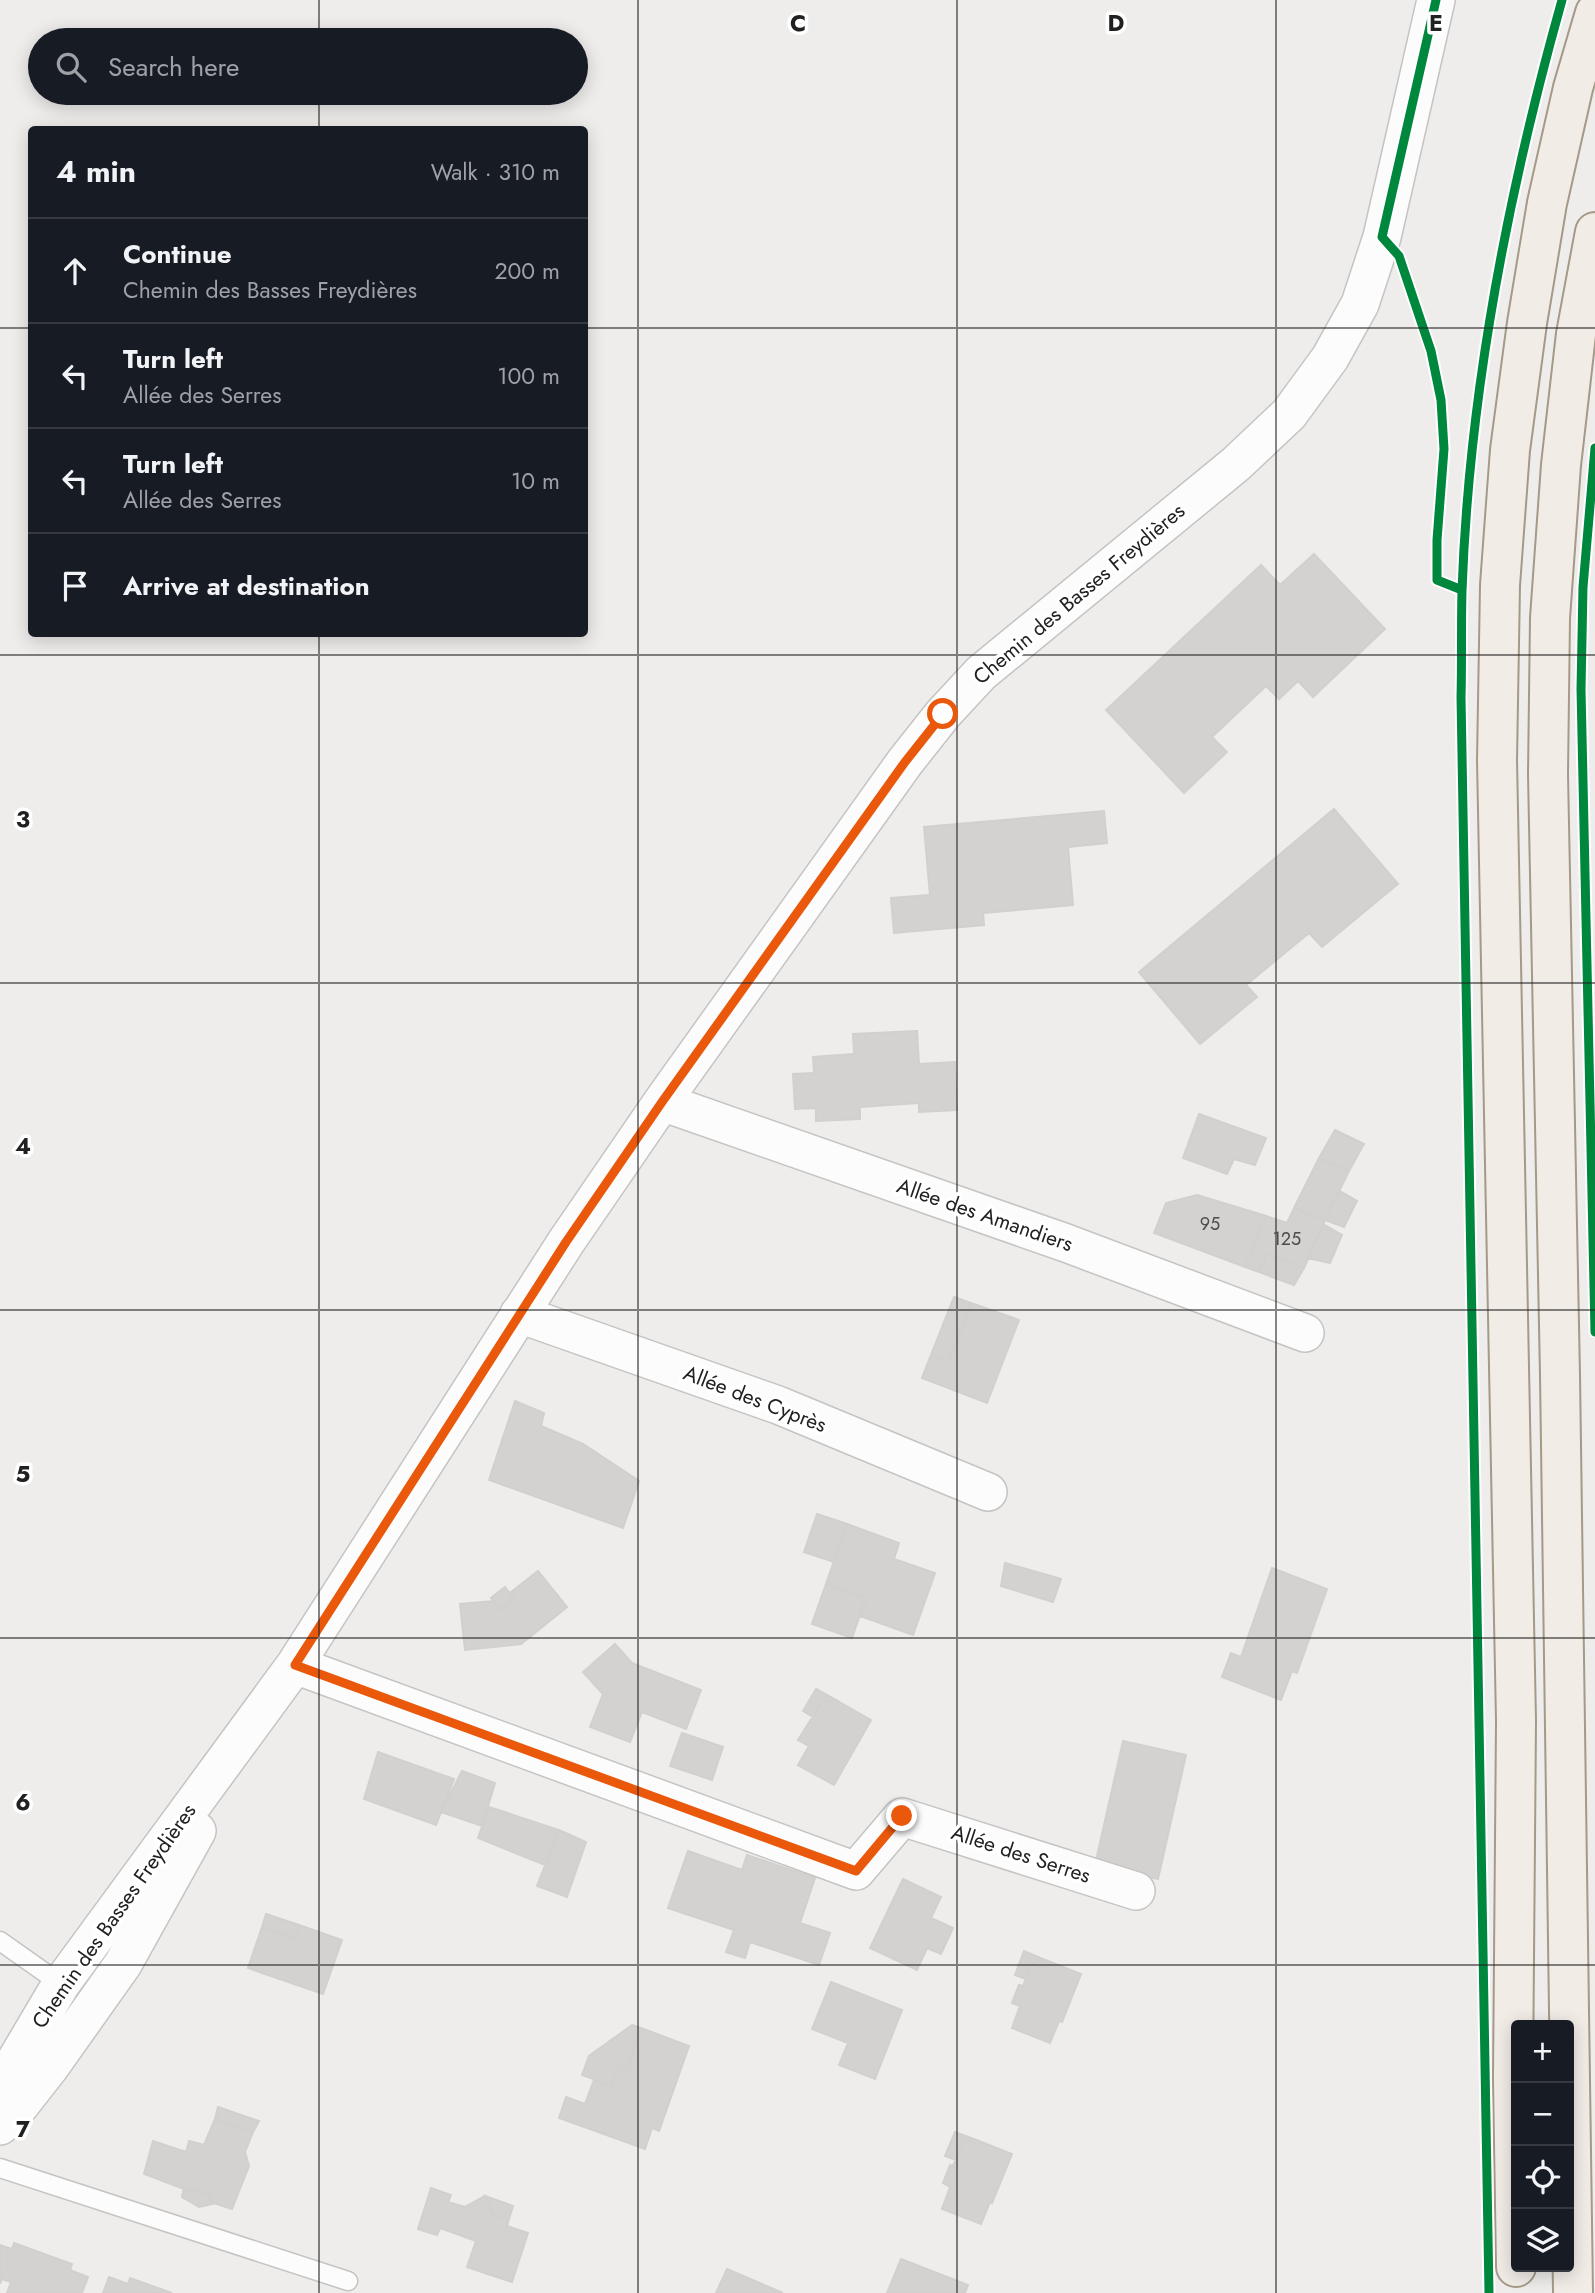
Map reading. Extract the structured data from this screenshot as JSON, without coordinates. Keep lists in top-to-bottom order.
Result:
{
  "streets": {
    "street": [
      "Chemin des Basses Freydières",
      "Allée des Amandiers",
      "Allée des Cyprès",
      "Allée des Serres"
    ]
  },
  "crossings": [
    ["Chemin des Basses Freydières", "Allée des Amandiers"],
    ["Chemin des Basses Freydières", "Allée des Cyprès"],
    ["Chemin des Basses Freydières", "Allée des Serres"]
  ],
  "house_numbers": ["95", "125"],
  "page": {
    "search": "Search here",
    "heading": ["4 min", "Walk · 310 m"],
    "list": [
      ["Continue", "Chemin des Basses Freydières", "200 m"],
      ["Turn left", "Allée des Serres", "100 m"],
      ["Turn left", "Allée des Serres", "10 m"],
      "Arrive at destination"
    ],
    "map_buttons": ["+", "−"]
  },
  "grid": {
    "columns": ["C", "D", "E"],
    "rows": [
      "3",
      "4",
      "5",
      "6",
      "7"
    ]
  }
}
